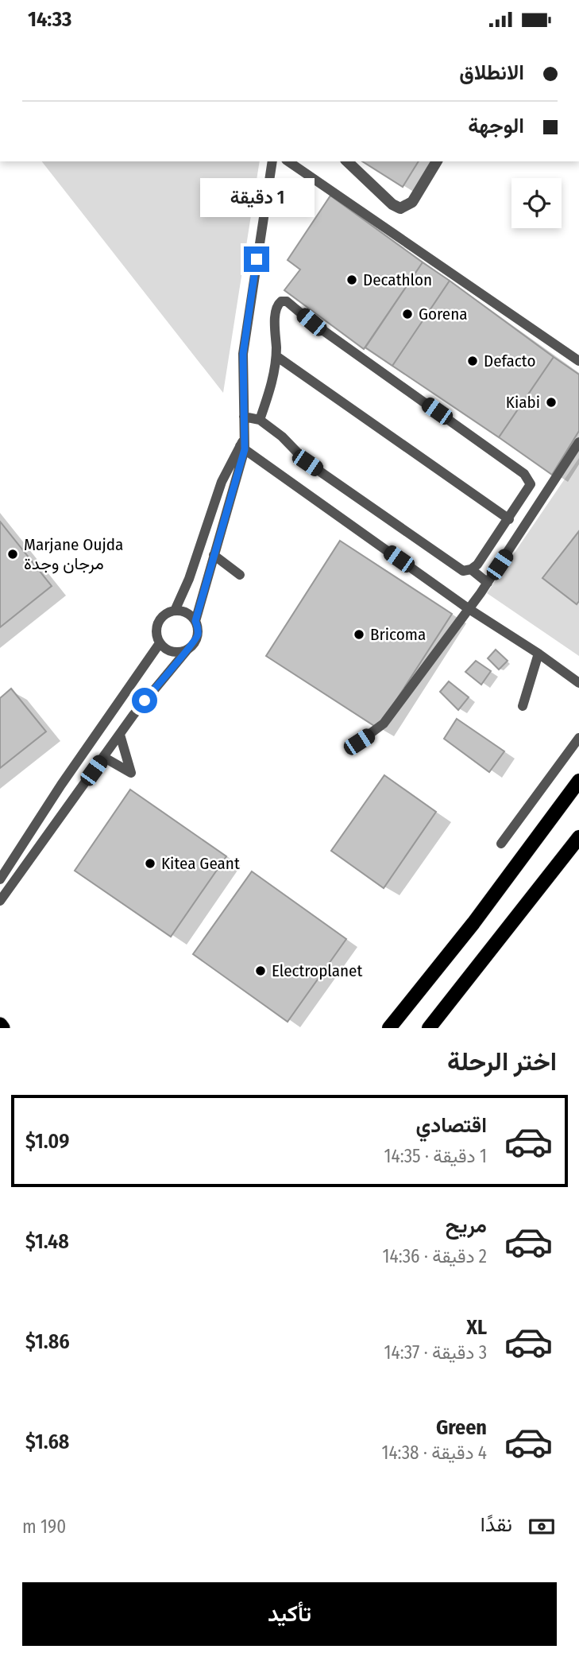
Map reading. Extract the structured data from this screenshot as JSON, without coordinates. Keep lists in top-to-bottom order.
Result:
{
  "places": [
    "Decathlon",
    "Gorena",
    "Defacto",
    "Kiabi",
    "Marjane Oujda مرجان وجدة",
    "Bricoma",
    "Kitea Geant",
    "Electroplanet"
  ],
  "page": {
    "status": "14:33",
    "banner": ["الانطلاق", "الوجهة"],
    "bubble": "1 دقيقة",
    "heading": "اختر الرحلة",
    "list": [
      {
        "name": "اقتصادي",
        "note": "1 دقيقة · 14:35",
        "value": "$1.09"
      },
      {
        "name": "مريح",
        "note": "2 دقيقة · 14:36",
        "value": "$1.48"
      },
      {
        "name": "XL",
        "note": "3 دقيقة · 14:37",
        "value": "$1.86"
      },
      {
        "name": "Green",
        "note": "4 دقيقة · 14:38",
        "value": "$1.68"
      }
    ],
    "pay": ["نقدًا", "190 m"],
    "buttons": "تأكيد"
  }
}
